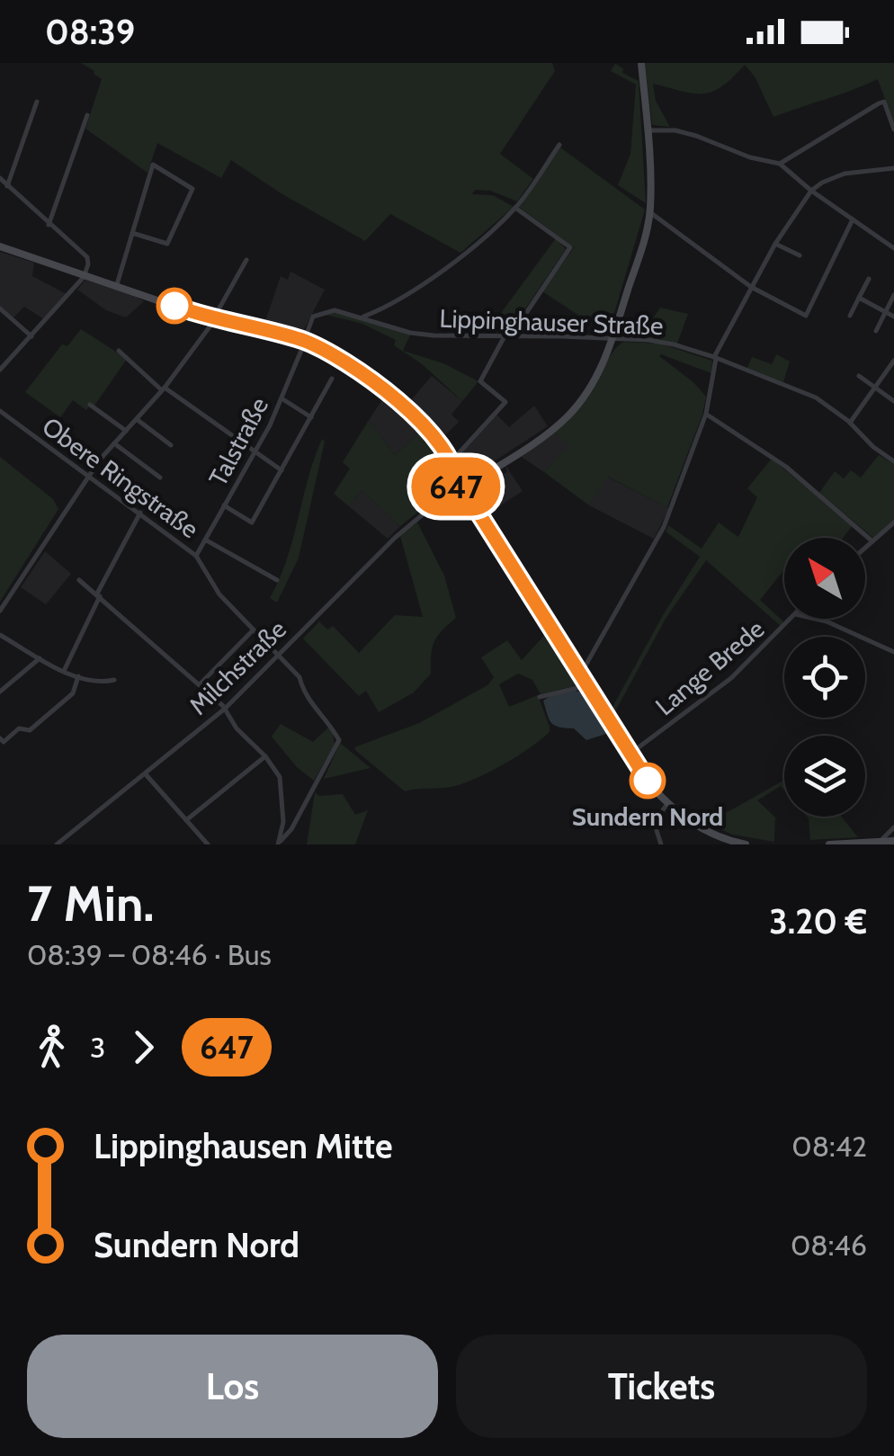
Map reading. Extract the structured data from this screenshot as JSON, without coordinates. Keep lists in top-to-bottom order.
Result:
{
  "streets": {
    "street": [
      "Lippinghauser Straße",
      "Talstraße",
      "Obere Ringstraße",
      "Milchstraße",
      "Lange Brede"
    ]
  },
  "crossings": [
    ["Lippinghauser Straße", "Talstraße"],
    ["Talstraße", "Obere Ringstraße"],
    ["Obere Ringstraße", "Milchstraße"]
  ],
  "places": ["Sundern Nord"],
  "lines": ["bus line 647"],
  "north": "top left",
  "page": {
    "status": "08:39",
    "on_map": "647",
    "heading": ["7 Min.", "08:39 – 08:46 · Bus", "3.20 €"],
    "legs": ["3", "647"],
    "list": [
      {
        "name": "Lippinghausen Mitte",
        "value": "08:42"
      },
      {
        "name": "Sundern Nord",
        "value": "08:46"
      }
    ],
    "buttons": ["Los", "Tickets"]
  }
}
